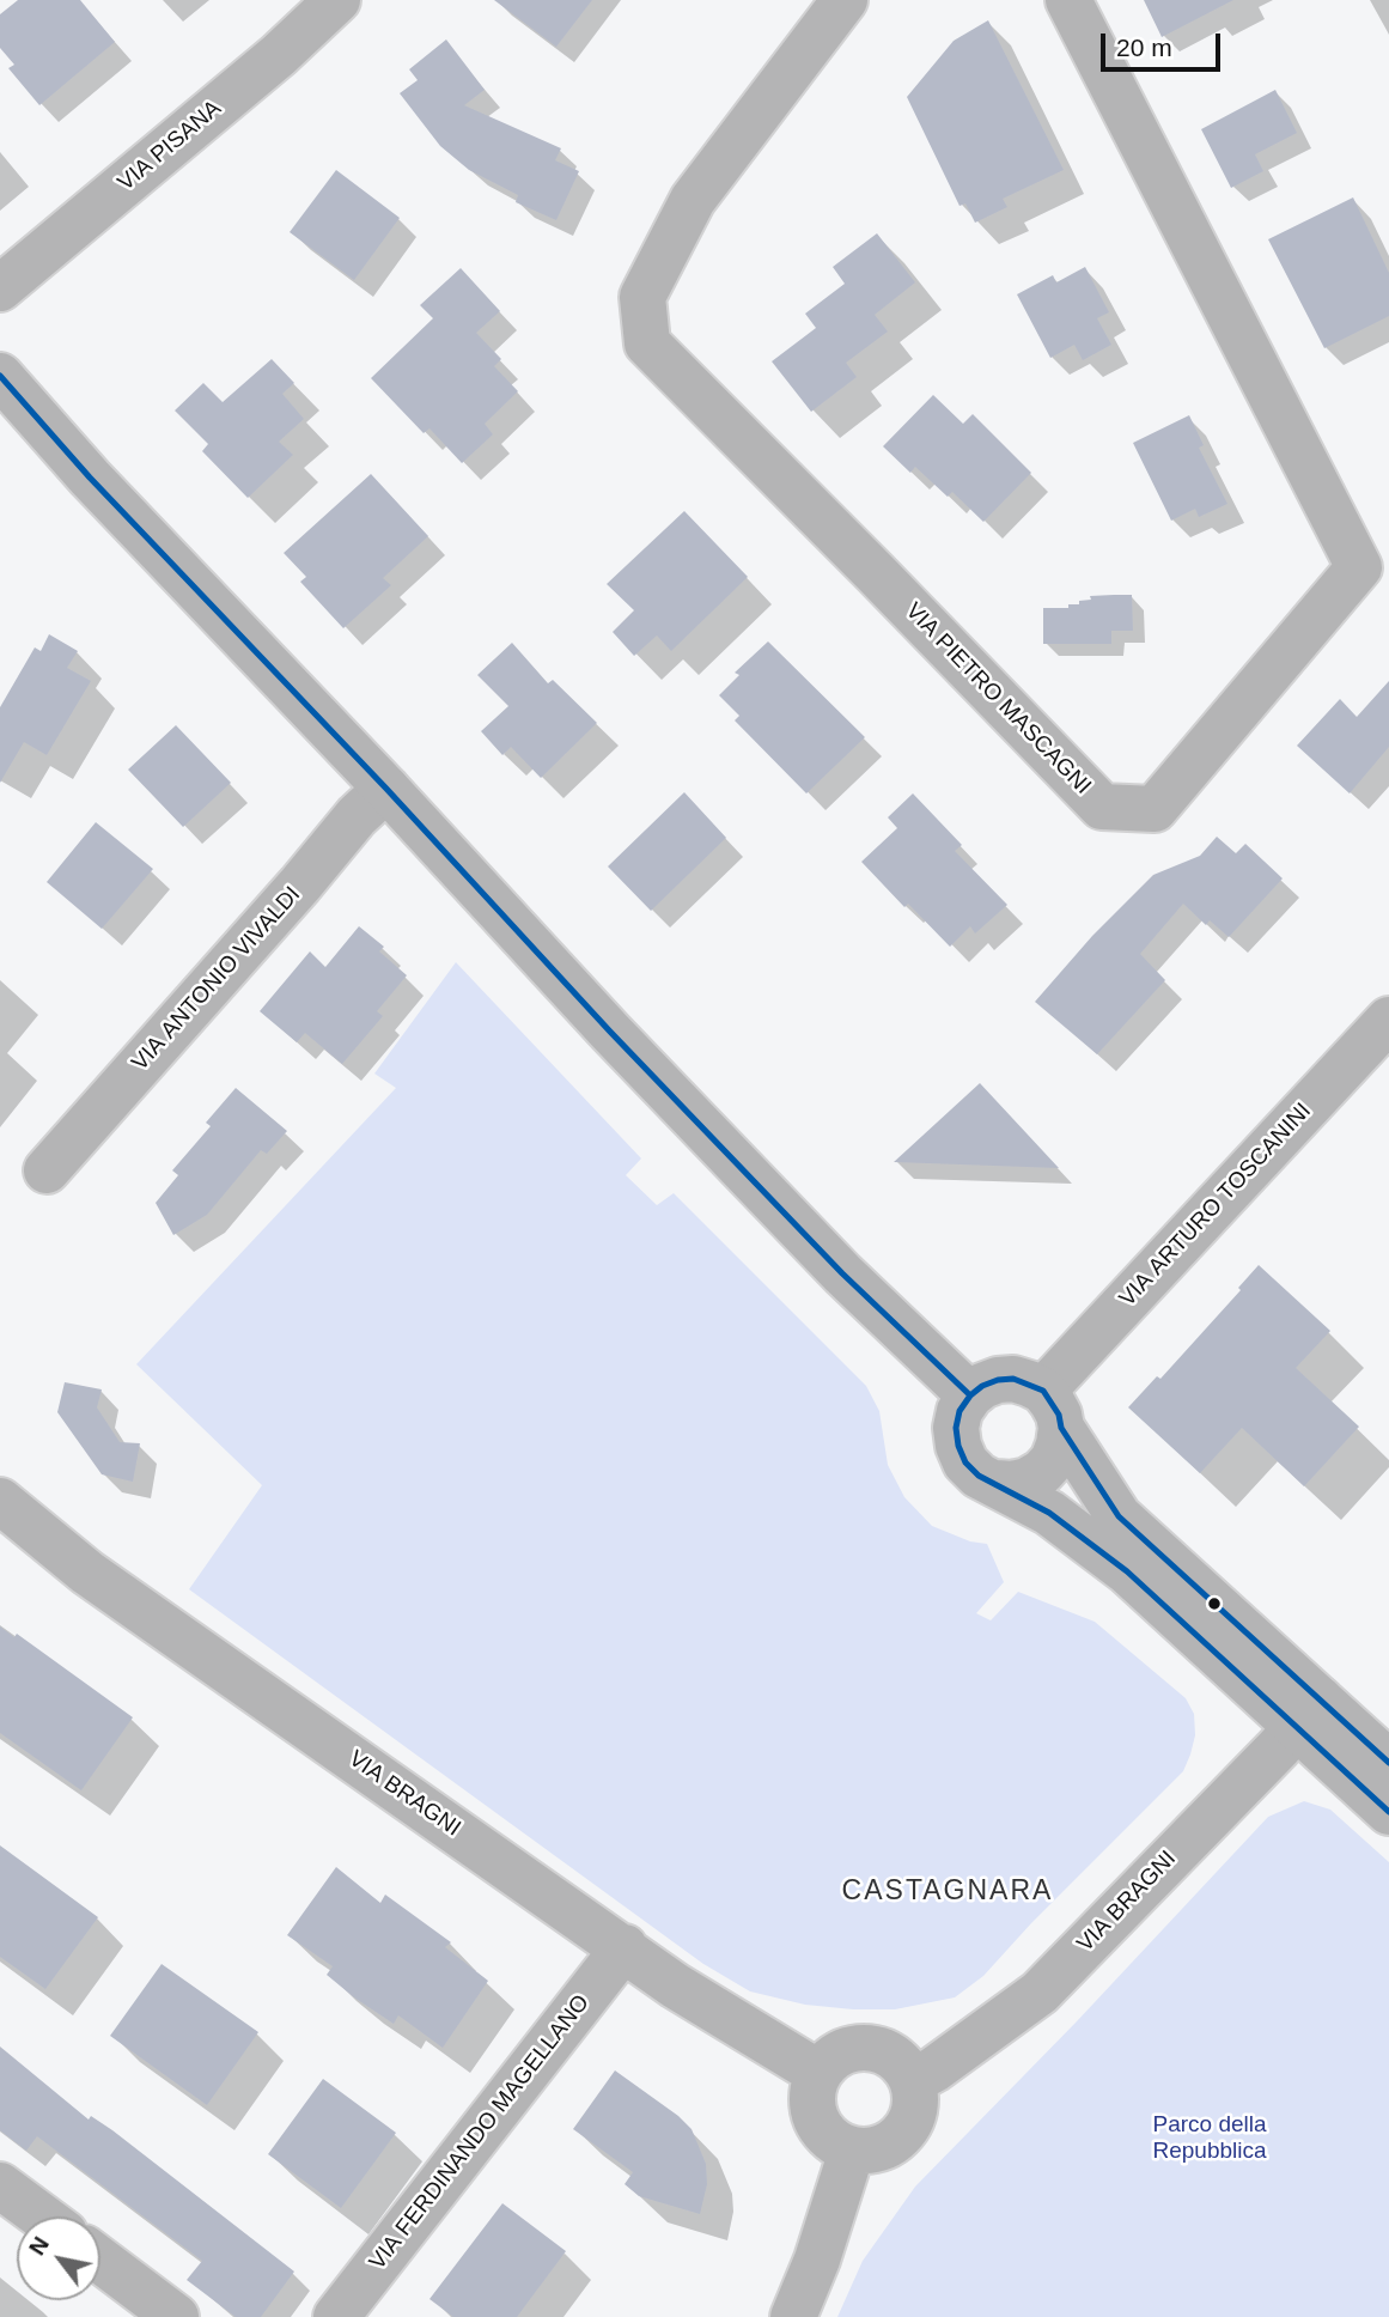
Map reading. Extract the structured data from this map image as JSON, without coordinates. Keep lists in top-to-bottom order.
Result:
{
  "streets": {
    "street": [
      "VIA PISANA",
      "VIA PIETRO MASCAGNI",
      "VIA ANTONIO VIVALDI",
      "VIA ARTURO TOSCANINI",
      "VIA BRAGNI",
      "VIA FERDINANDO MAGELLANO"
    ]
  },
  "crossings": [
    ["VIA BRAGNI", "VIA FERDINANDO MAGELLANO"]
  ],
  "districts": ["CASTAGNARA"],
  "parks": ["Parco della Repubblica"],
  "scale_bar": "20 m",
  "north": "top left"
}
